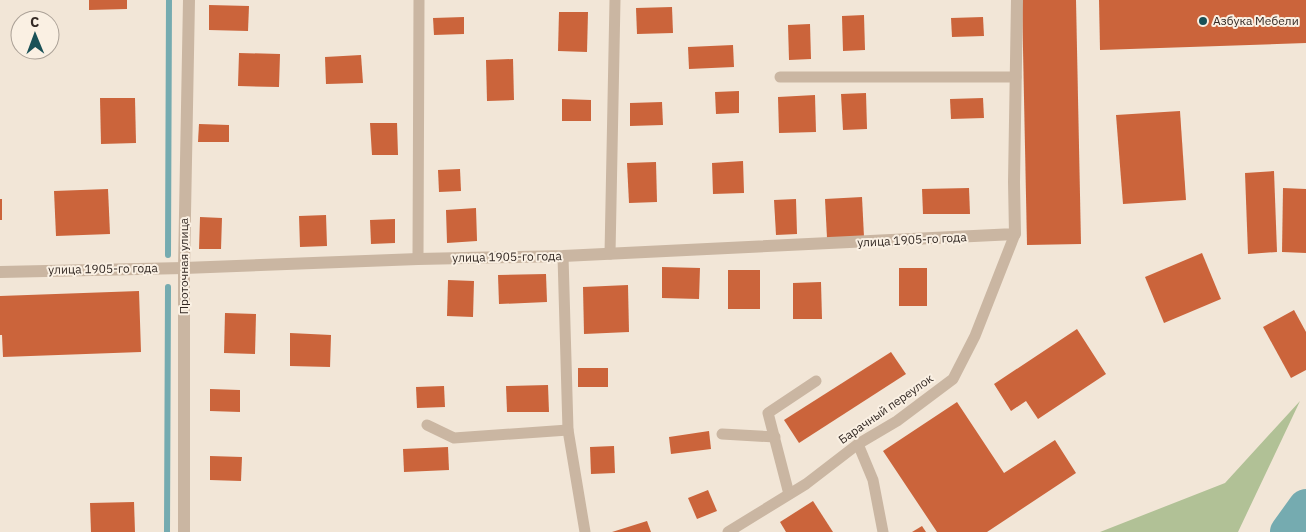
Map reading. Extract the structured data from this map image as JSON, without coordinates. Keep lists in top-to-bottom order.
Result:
{
  "streets": {
    "street": ["улица 1905-го года", "Проточная улица"],
    "lane": ["Барачный переулок"]
  },
  "crossings": [
    ["улица 1905-го года", "Проточная улица"],
    ["улица 1905-го года", "Барачный переулок"]
  ],
  "places": ["Азбука Мебели"],
  "north": "top"
}
